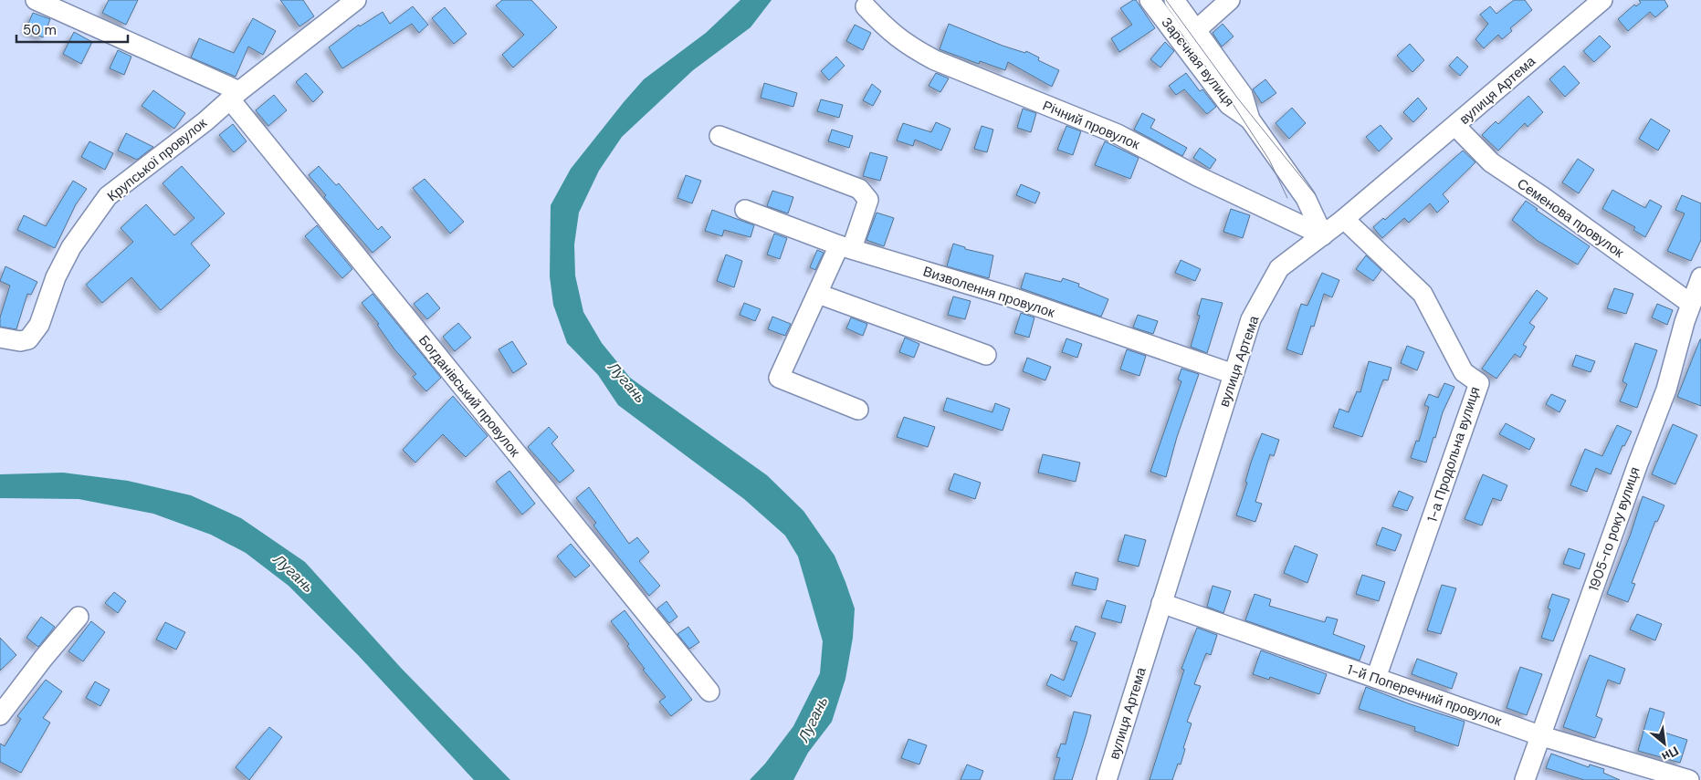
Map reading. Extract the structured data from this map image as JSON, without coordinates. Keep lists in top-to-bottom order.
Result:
{
  "streets": {
    "street": [
      "Зарєчная вулиця",
      "вулиця Артема",
      "Річний провулок",
      "Крупської провулок",
      "Семенова провулок",
      "Визволення провулок",
      "Богданівський провулок",
      "1-а Продольна вулиця",
      "1905-го року вулиця",
      "1-й Поперечний провулок"
    ]
  },
  "crossings": [
    ["Зарєчная вулиця", "вулиця Артема"],
    ["Зарєчная вулиця", "Річний провулок"],
    ["вулиця Артема", "Річний провулок"],
    ["вулиця Артема", "Семенова провулок"],
    ["вулиця Артема", "Визволення провулок"],
    ["вулиця Артема", "1-а Продольна вулиця"],
    ["вулиця Артема", "1-й Поперечний провулок"],
    ["Крупської провулок", "Богданівський провулок"],
    ["Семенова провулок", "1905-го року вулиця"],
    ["1-а Продольна вулиця", "1-й Поперечний провулок"],
    ["1905-го року вулиця", "1-й Поперечний провулок"]
  ],
  "water": ["Лугань"],
  "scale_bar": "50 m",
  "north": "bottom right"
}
